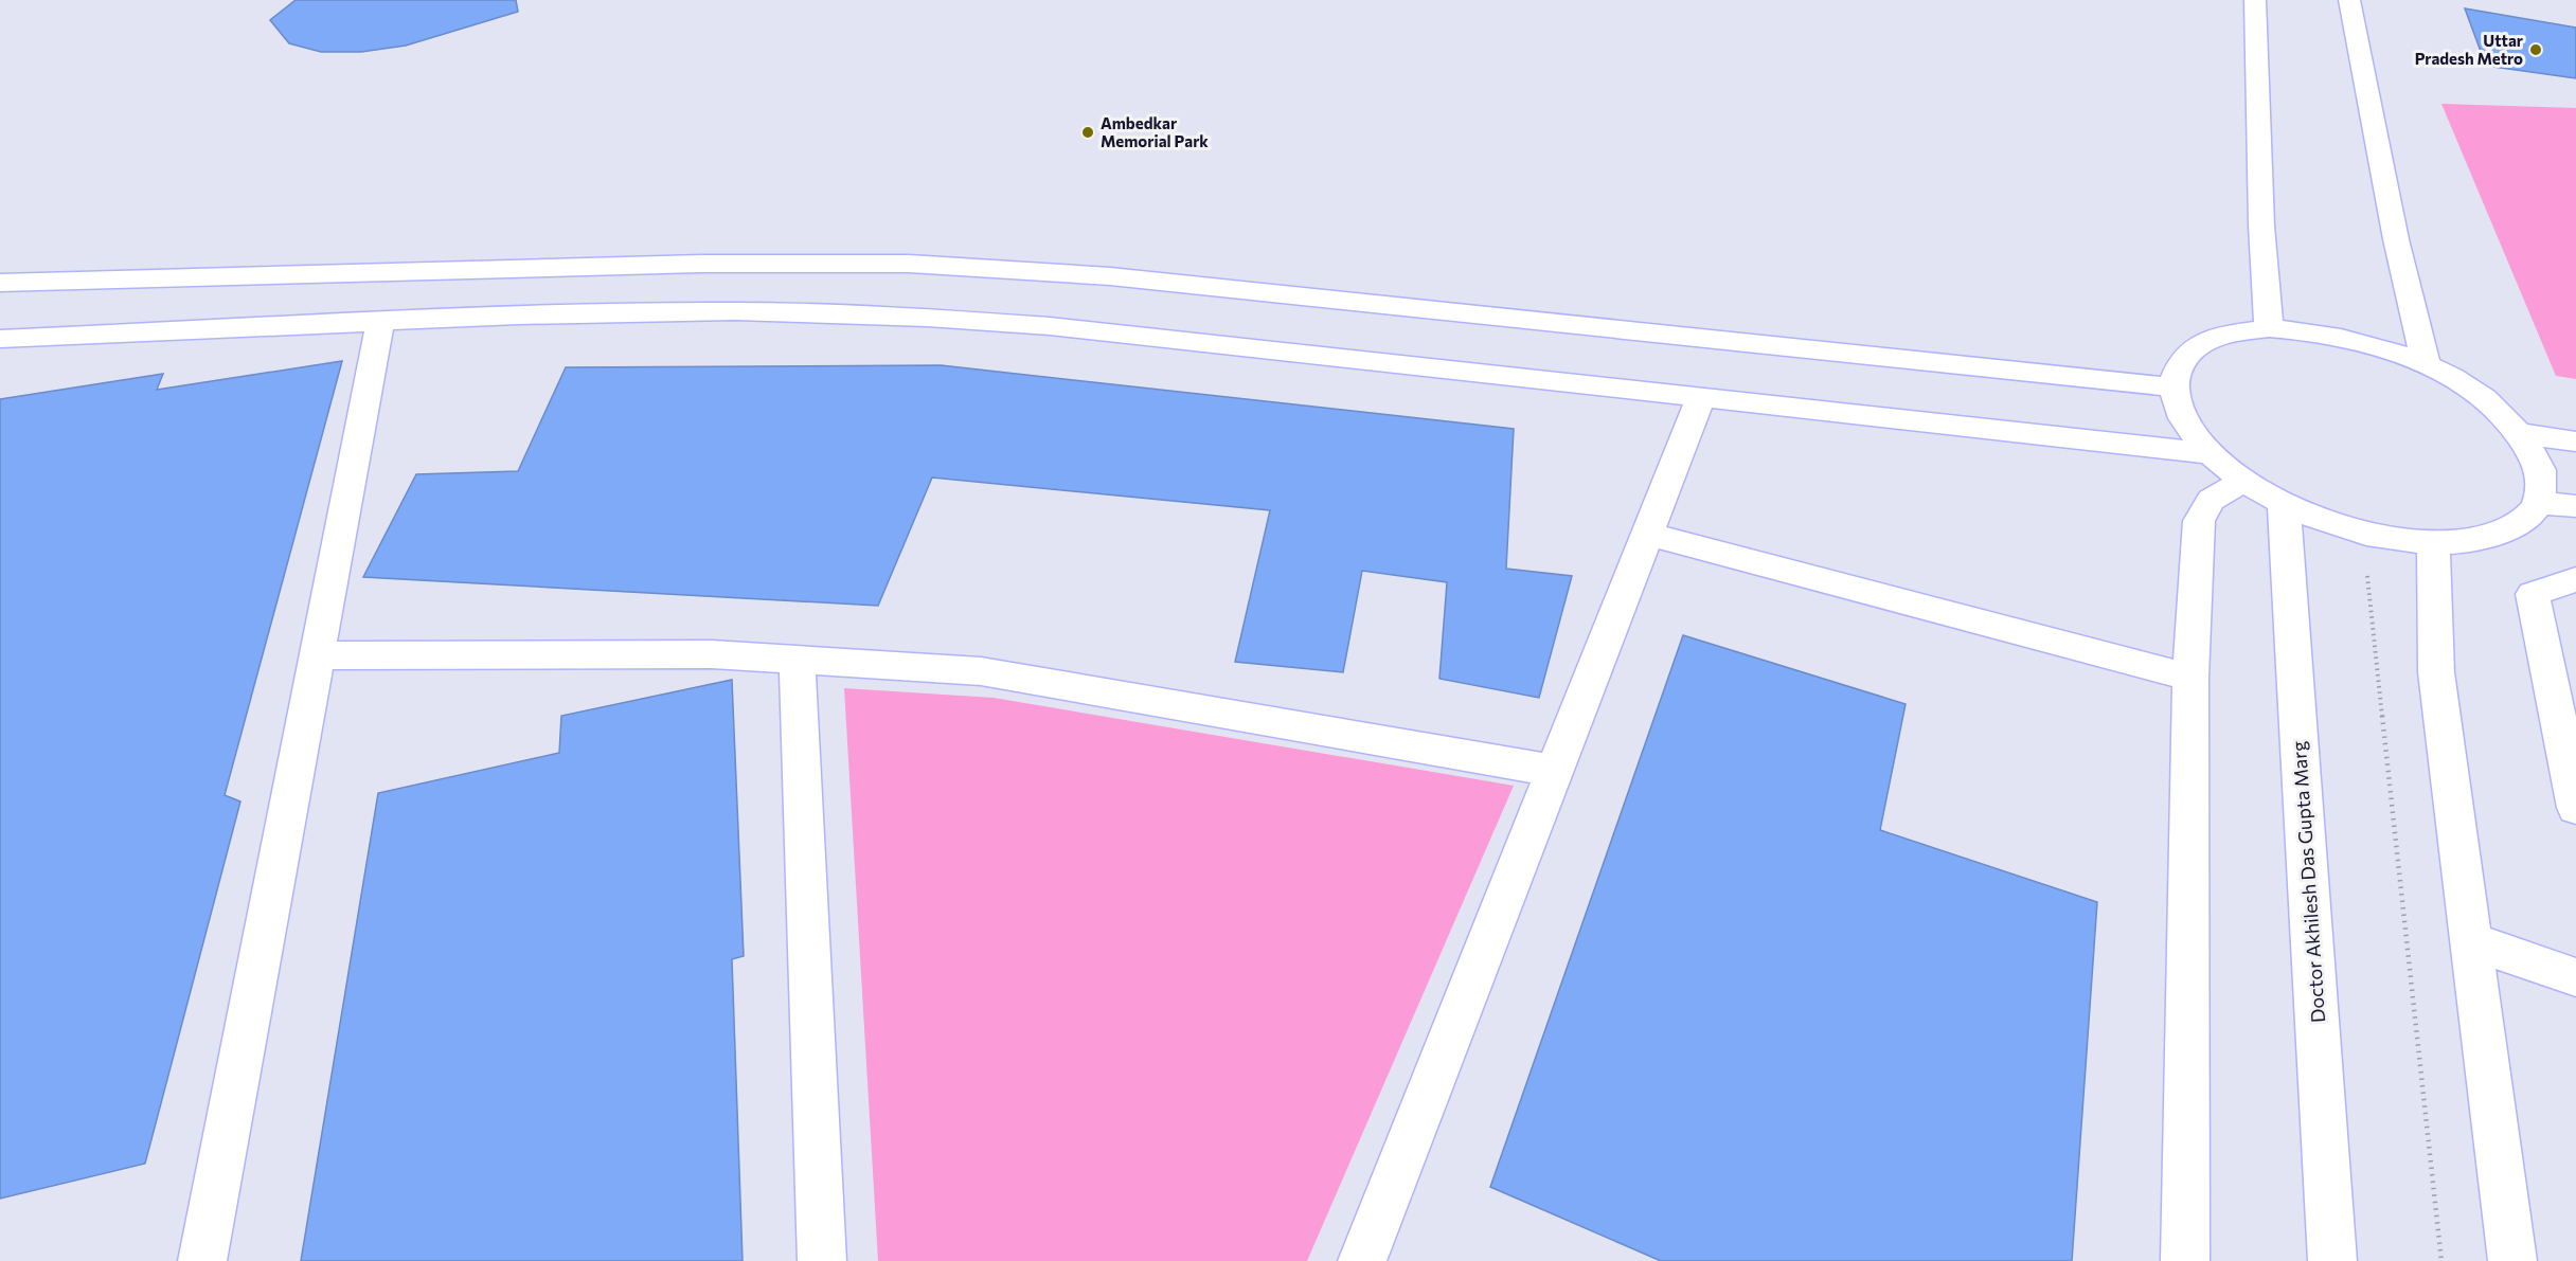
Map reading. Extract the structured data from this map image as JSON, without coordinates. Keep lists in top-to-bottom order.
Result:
{
  "streets": {
    "street": ["Doctor Akhilesh Das Gupta Marg"]
  },
  "places": ["Uttar Pradesh Metro", "Ambedkar Memorial Park"]
}
